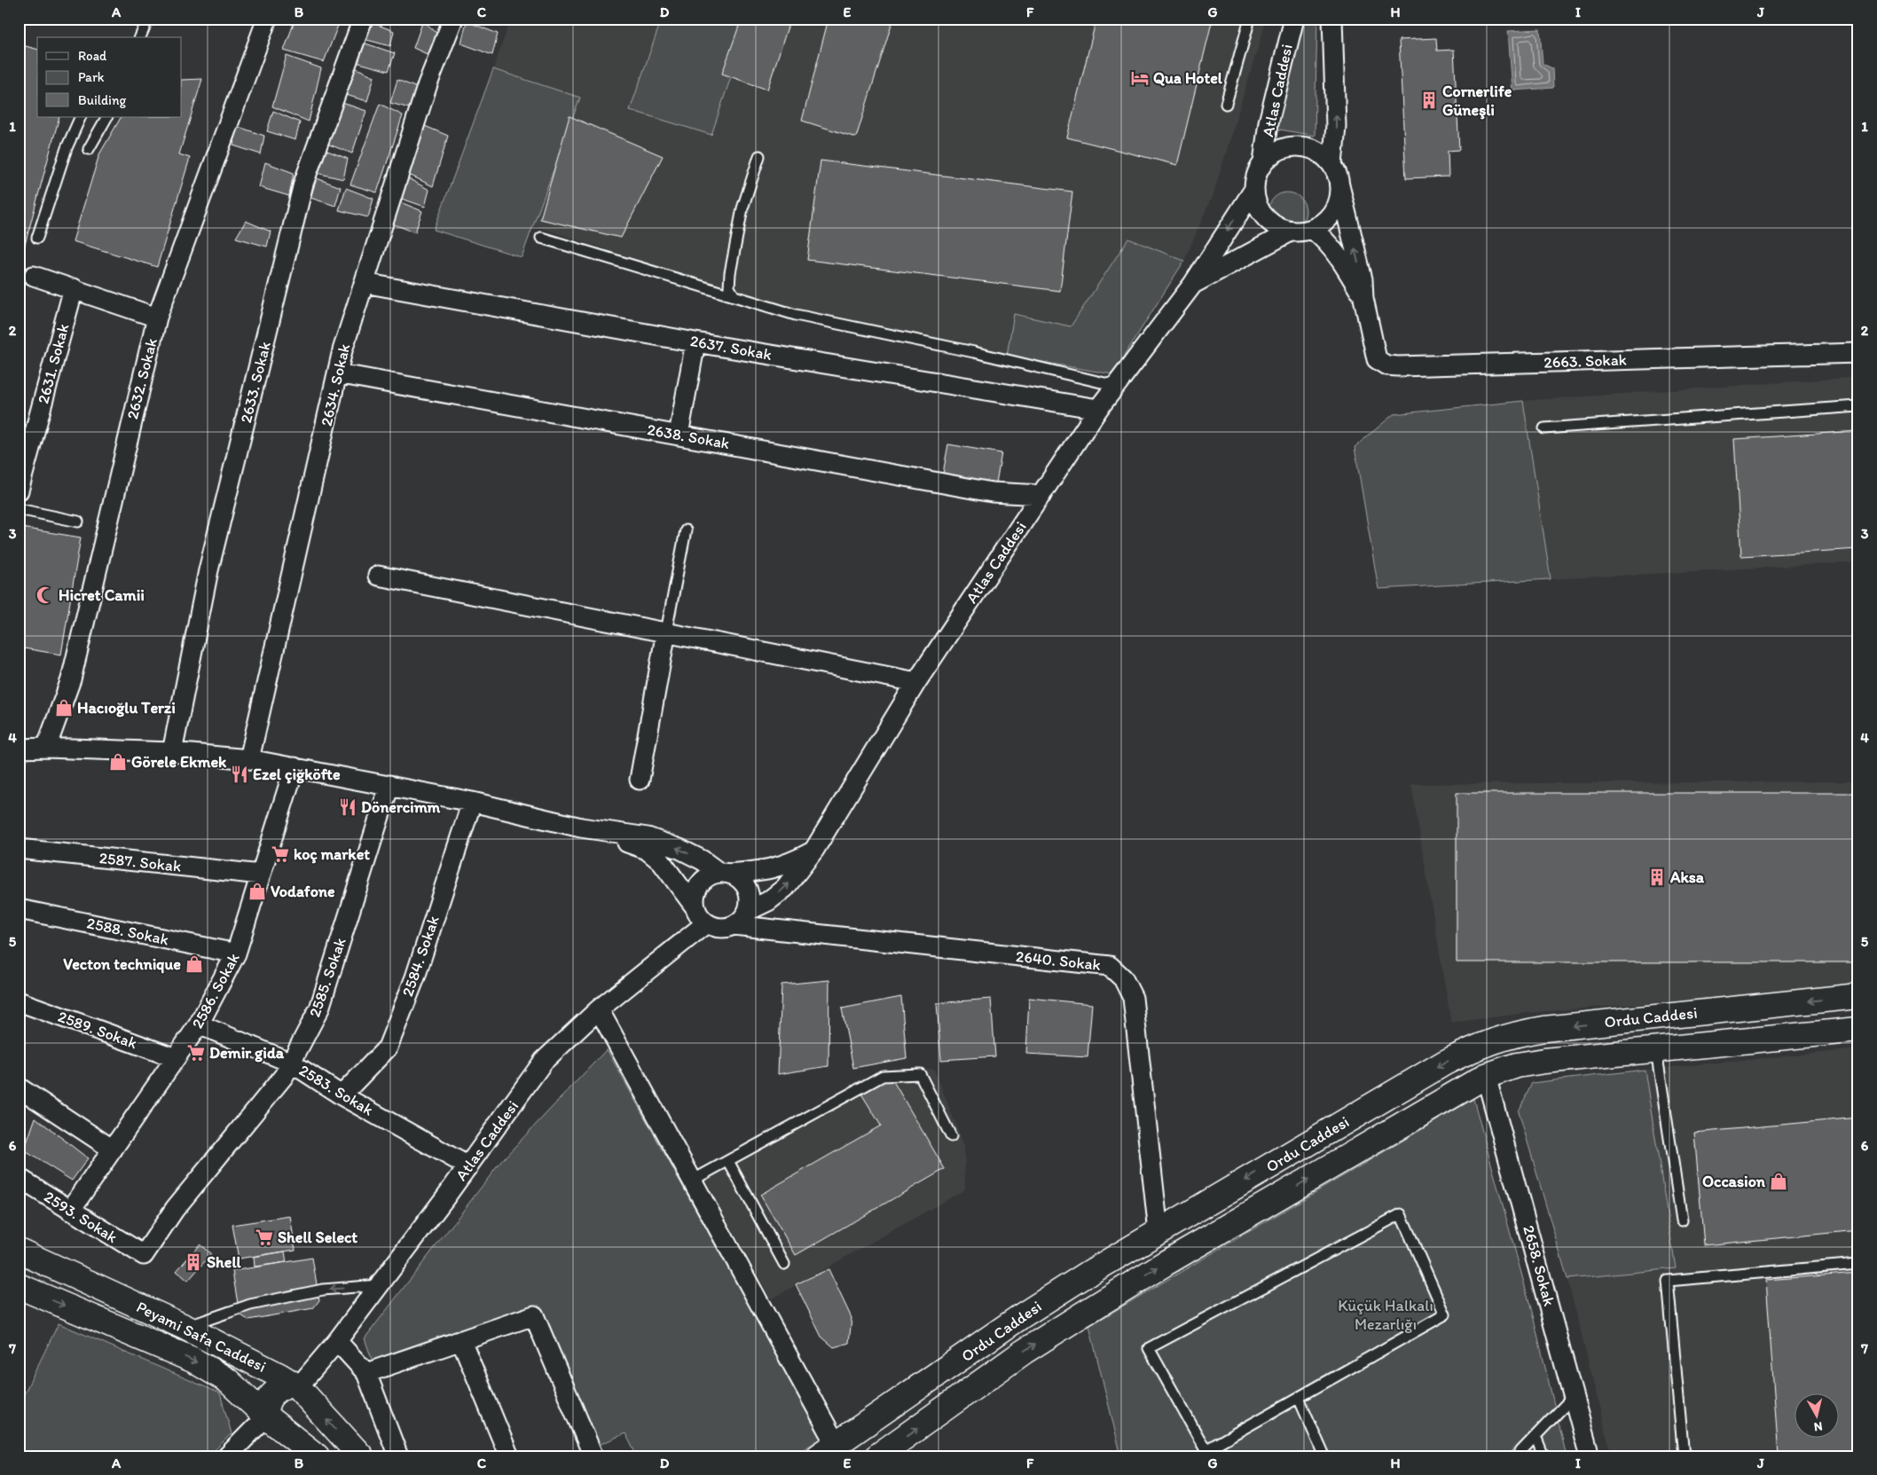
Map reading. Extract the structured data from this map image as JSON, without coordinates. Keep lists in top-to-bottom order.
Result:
{
  "streets": {
    "main road": ["Ordu Caddesi", "Peyami Safa Caddesi"],
    "street": [
      "Atlas Caddesi",
      "2637. Sokak",
      "2663. Sokak",
      "2631. Sokak",
      "2632. Sokak",
      "2633. Sokak",
      "2634. Sokak",
      "2638. Sokak",
      "2587. Sokak",
      "2588. Sokak",
      "2584. Sokak",
      "2640. Sokak",
      "2585. Sokak",
      "2586. Sokak",
      "2589. Sokak",
      "2583. Sokak",
      "2593. Sokak",
      "2658. Sokak"
    ]
  },
  "crossings": [
    ["Atlas Caddesi", "2637. Sokak"],
    ["Atlas Caddesi", "2638. Sokak"],
    ["Atlas Caddesi", "2640. Sokak"],
    ["Atlas Caddesi", "2583. Sokak"],
    ["Atlas Caddesi", "Peyami Safa Caddesi"],
    ["2637. Sokak", "2634. Sokak"],
    ["2634. Sokak", "2638. Sokak"],
    ["2587. Sokak", "2586. Sokak"],
    ["2588. Sokak", "2586. Sokak"],
    ["2584. Sokak", "2583. Sokak"],
    ["2640. Sokak", "Ordu Caddesi"],
    ["2585. Sokak", "2583. Sokak"],
    ["2585. Sokak", "2593. Sokak"],
    ["2586. Sokak", "2589. Sokak"],
    ["2586. Sokak", "2583. Sokak"],
    ["2586. Sokak", "2593. Sokak"],
    ["Ordu Caddesi", "2658. Sokak"]
  ],
  "parks": ["Küçük Halkalı Mezarlığı"],
  "places": {
    "hotel": ["Qua Hotel"],
    "building": ["Cornerlife Güneşli", "Aksa", "Shell"],
    "mosque": ["Hicret Camii"],
    "shop": [
      "Hacıoğlu Terzi",
      "Görele Ekmek",
      "Vodafone",
      "Vecton technique",
      "Occasion"
    ],
    "restaurant": ["Ezel çiğköfte", "Dönercimm"],
    "supermarket": ["koç market", "Demir gida", "Shell Select"]
  },
  "legend": ["Road", "Park", "Building"],
  "north": "bottom",
  "grid": {
    "columns": [
      "A",
      "B",
      "C",
      "D",
      "E",
      "F",
      "G",
      "H",
      "I",
      "J"
    ],
    "rows": [
      "1",
      "2",
      "3",
      "4",
      "5",
      "6",
      "7"
    ]
  }
}
